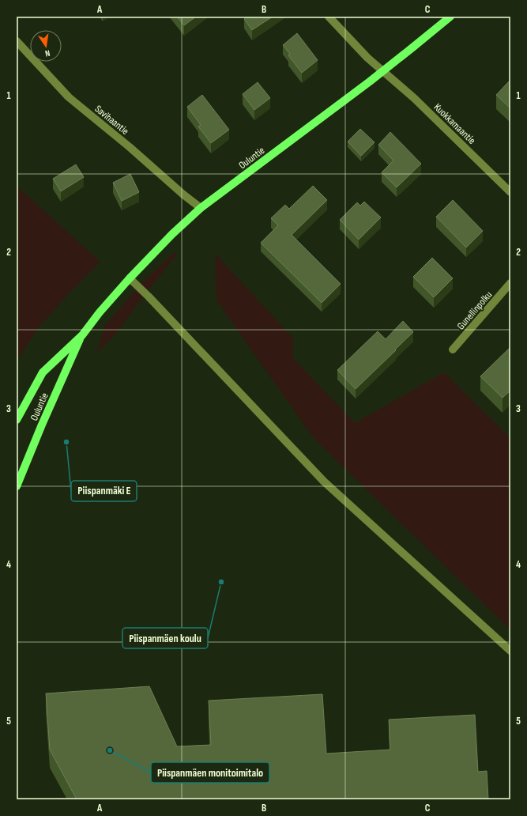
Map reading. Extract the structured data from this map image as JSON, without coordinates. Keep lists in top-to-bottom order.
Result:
{
  "streets": {
    "main road": ["Ouluntie"],
    "street": ["Savihaantie", "Kuokkamaantie", "Gunellinpolku"]
  },
  "crossings": [
    ["Savihaantie", "Ouluntie"],
    ["Kuokkamaantie", "Ouluntie"]
  ],
  "places": ["Piispanmäki E", "Piispanmäen koulu", "Piispanmäen monitoimitalo"],
  "north": "bottom",
  "grid": {
    "columns": ["A", "B", "C"],
    "rows": [
      "1",
      "2",
      "3",
      "4",
      "5"
    ]
  }
}
